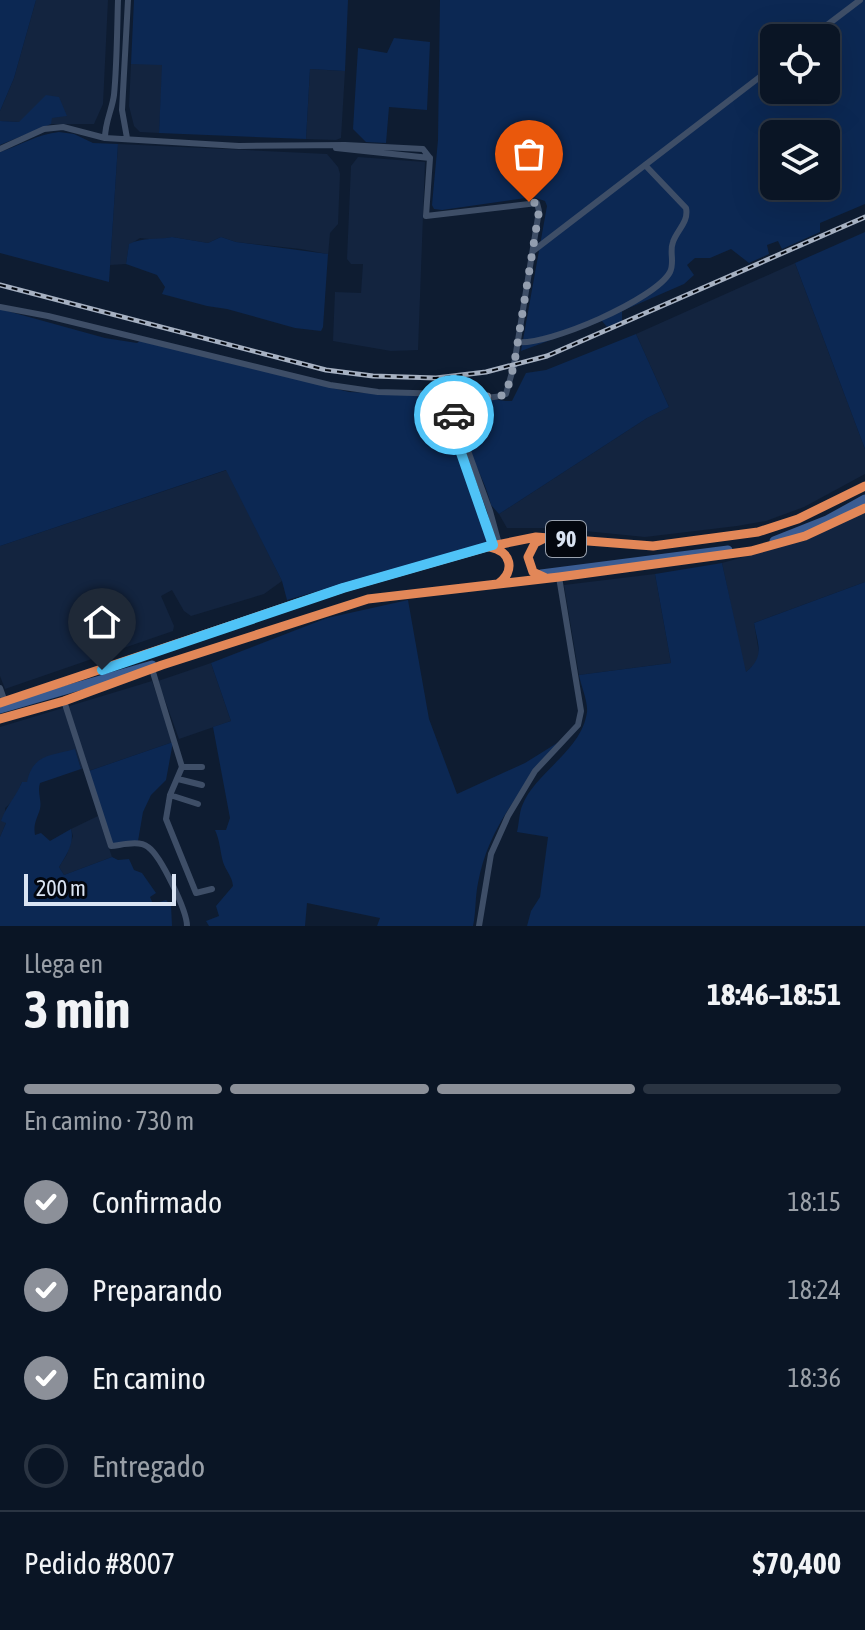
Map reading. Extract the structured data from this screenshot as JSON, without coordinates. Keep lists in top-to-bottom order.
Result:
{
  "streets": {
    "highway": ["90"]
  },
  "scale_bar": "200 m",
  "page": {
    "scale": "200 m",
    "heading": ["3 min", "Llega en", "18:46–18:51"],
    "panel": ["Pedido #8007", "$70,400"],
    "bar": "En camino · 730 m",
    "list": [
      ["Confirmado", "18:15"],
      ["Preparando", "18:24"],
      ["En camino", "18:36"],
      "Entregado"
    ]
  }
}
